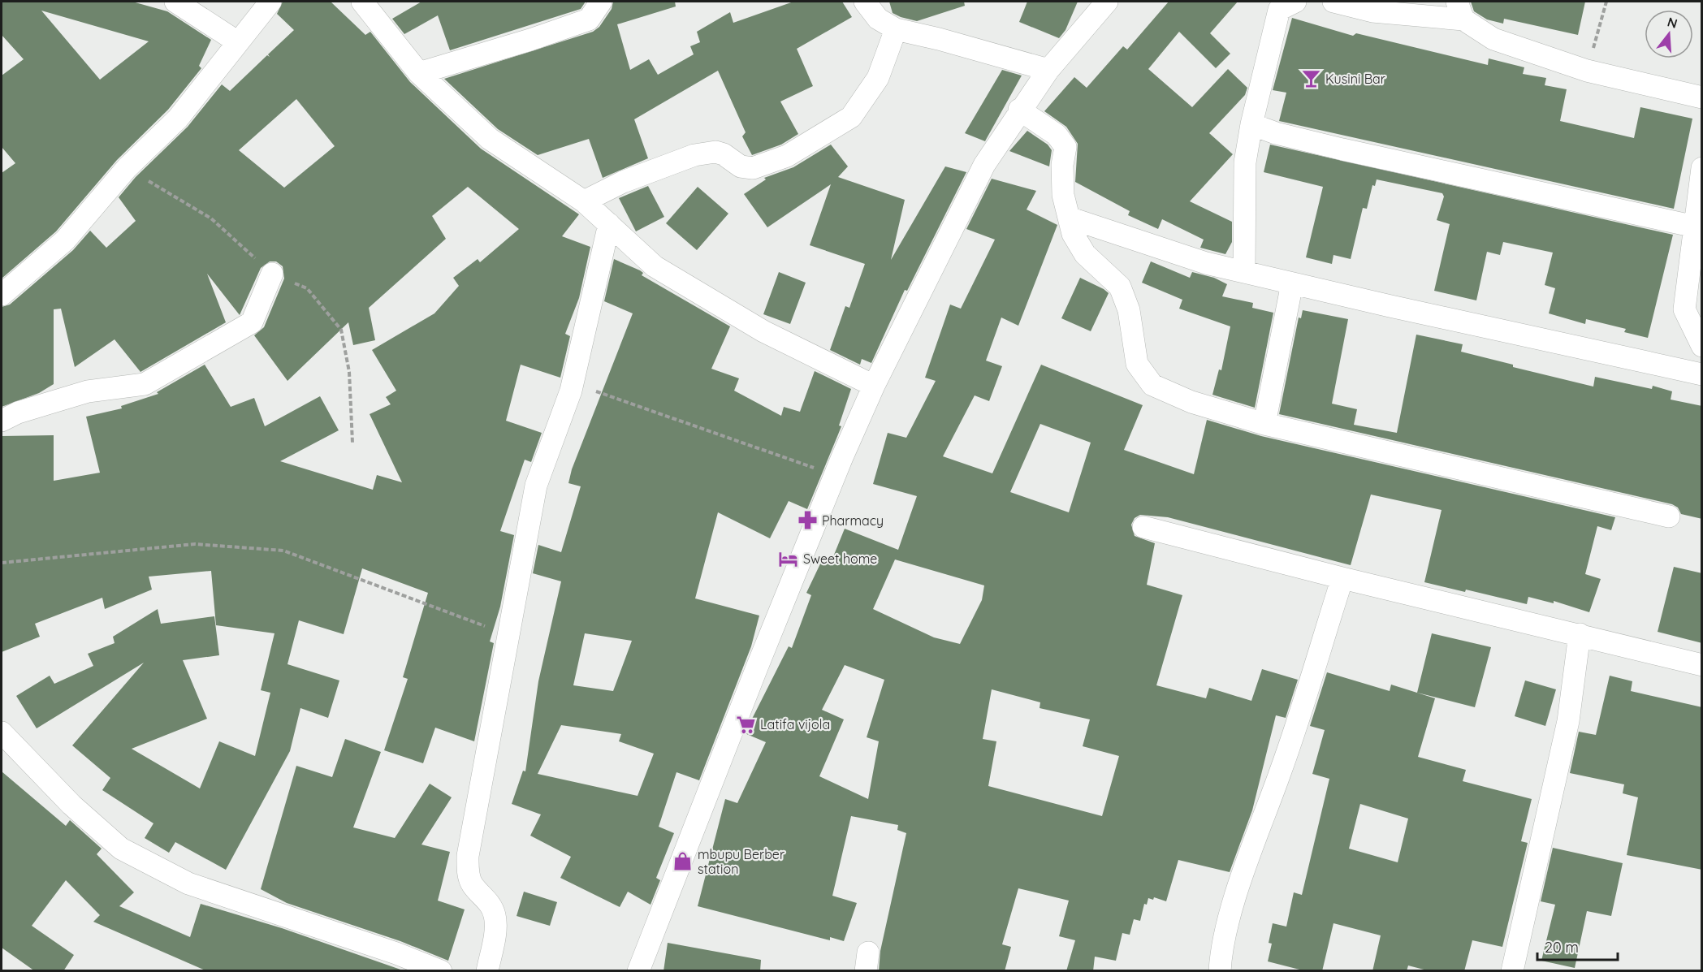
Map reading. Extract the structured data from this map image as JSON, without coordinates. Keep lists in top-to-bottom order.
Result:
{
  "places": {
    "bar": ["Kusini Bar"],
    "pharmacy": ["Pharmacy"],
    "hotel": ["Sweet home"],
    "supermarket": ["Latifa vijola"],
    "shop": ["mbupu Berber station"]
  },
  "scale_bar": "20 m",
  "north": "top"
}
